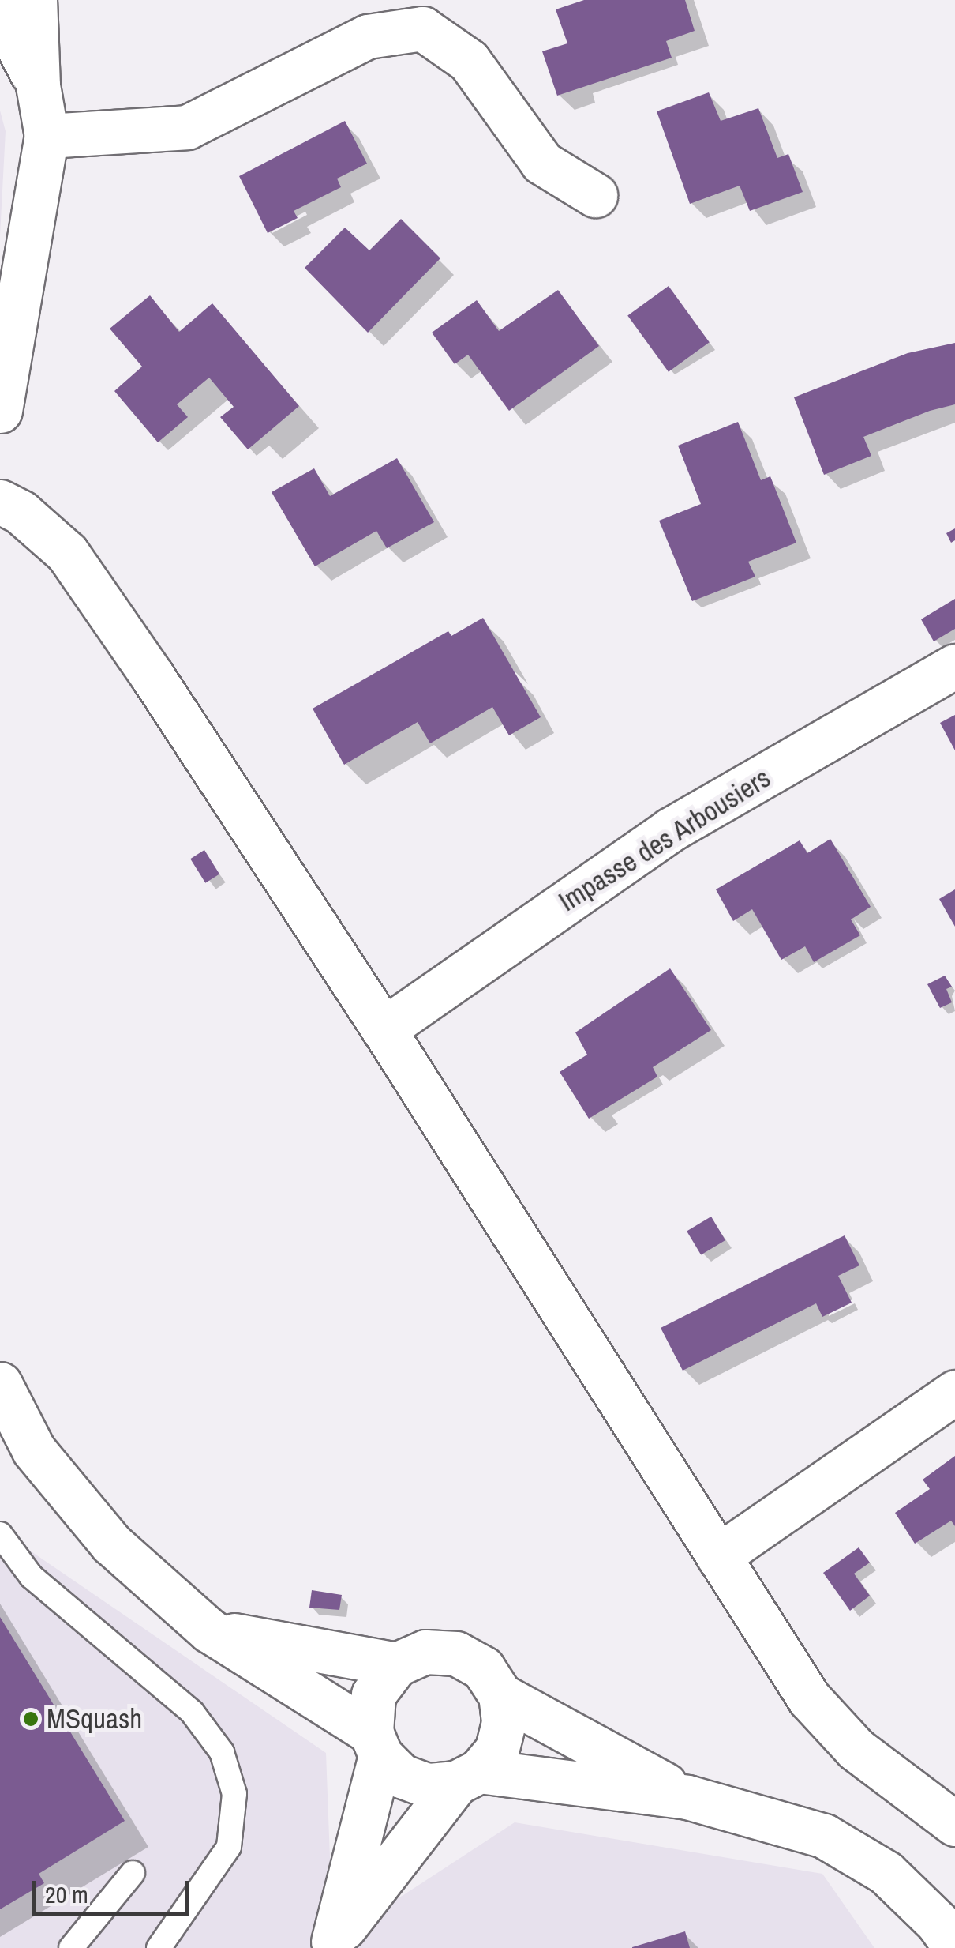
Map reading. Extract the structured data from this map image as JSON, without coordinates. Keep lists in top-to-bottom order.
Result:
{
  "streets": {
    "street": ["Impasse des Arbousiers"]
  },
  "places": ["MSquash"],
  "scale_bar": "20 m"
}
